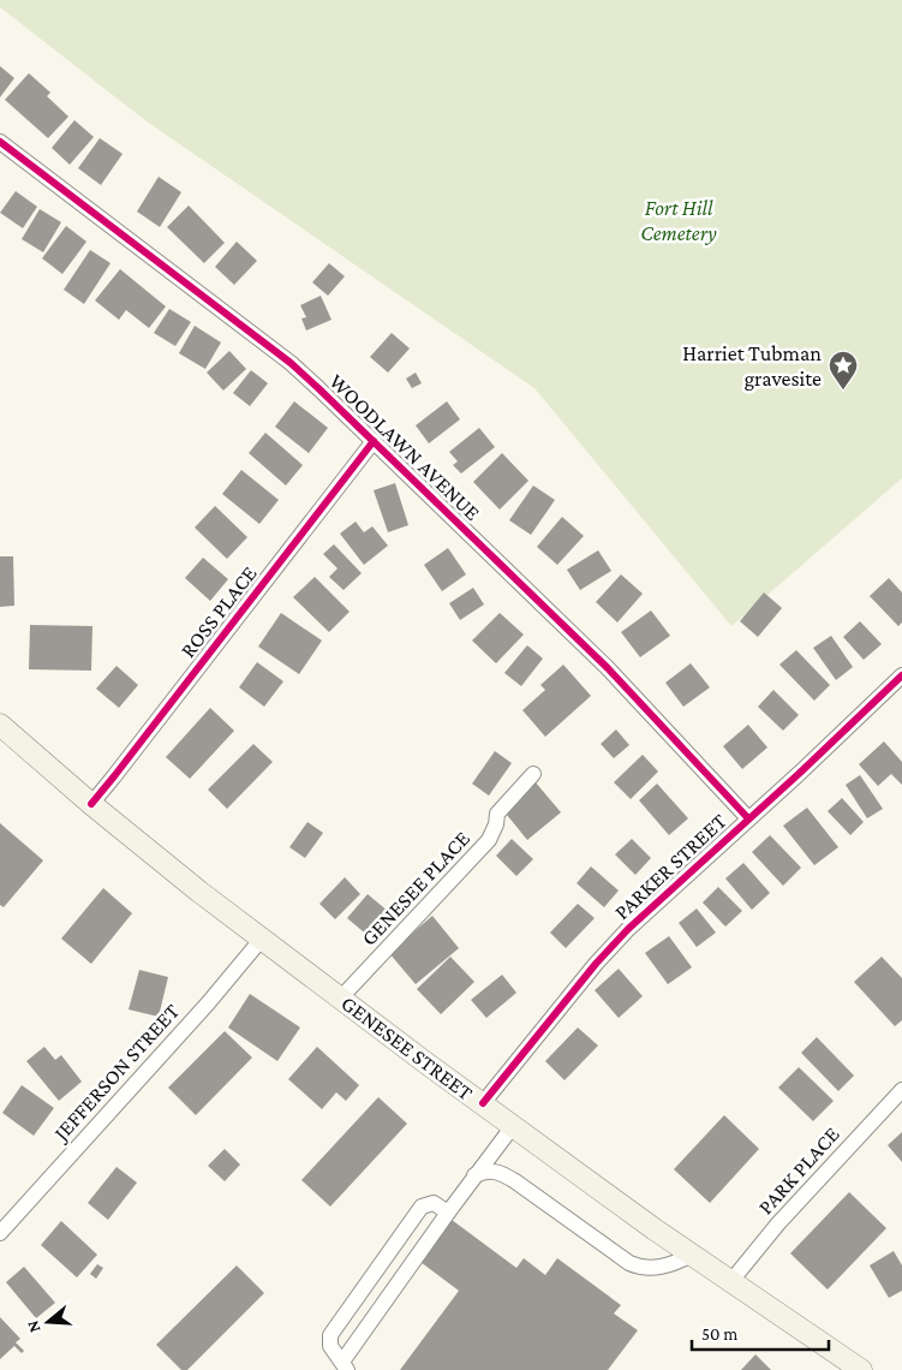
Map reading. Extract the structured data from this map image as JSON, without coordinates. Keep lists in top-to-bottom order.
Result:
{
  "streets": {
    "main road": ["GENESEE STREET"],
    "street": [
      "WOODLAWN AVENUE",
      "ROSS PLACE",
      "PARKER STREET",
      "GENESEE PLACE",
      "JEFFERSON STREET",
      "PARK PLACE"
    ]
  },
  "crossings": [
    ["WOODLAWN AVENUE", "ROSS PLACE"],
    ["WOODLAWN AVENUE", "PARKER STREET"],
    ["ROSS PLACE", "GENESEE STREET"],
    ["PARKER STREET", "GENESEE STREET"],
    ["GENESEE PLACE", "GENESEE STREET"],
    ["GENESEE STREET", "JEFFERSON STREET"],
    ["GENESEE STREET", "PARK PLACE"]
  ],
  "parks": ["Fort Hill Cemetery"],
  "places": {
    "place": ["Harriet Tubman gravesite"]
  },
  "scale_bar": "50 m",
  "north": "left"
}
